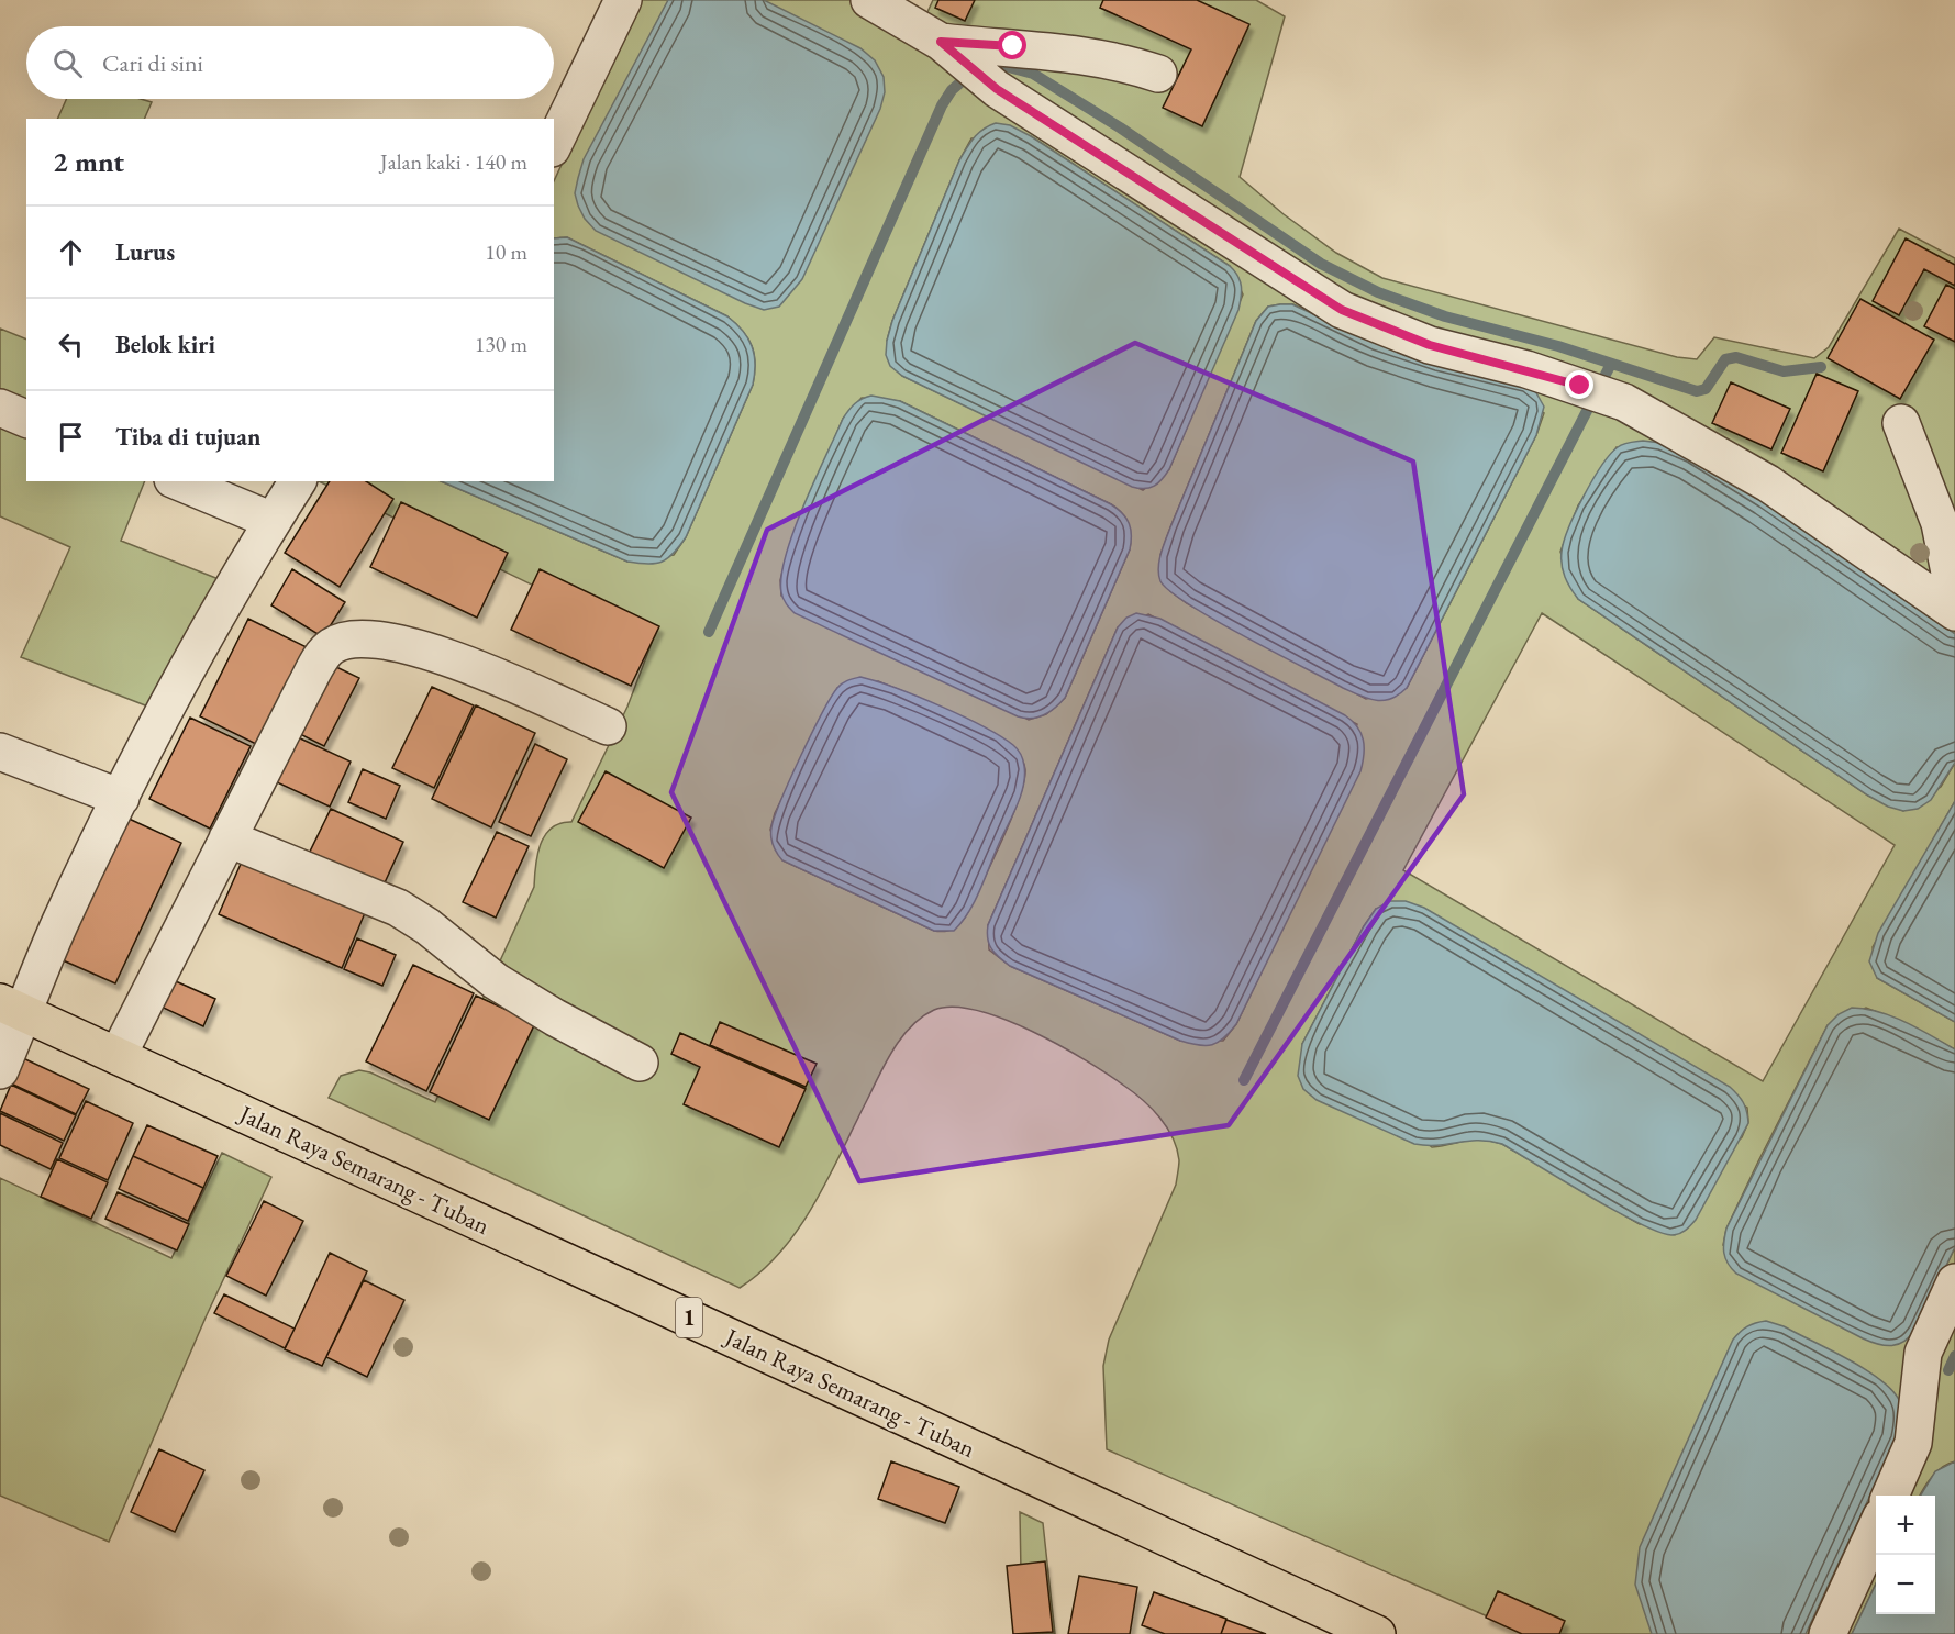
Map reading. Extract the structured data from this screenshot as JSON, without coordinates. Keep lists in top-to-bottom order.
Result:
{
  "streets": {
    "highway": ["Jalan Raya Semarang - Tuban", "1"]
  },
  "page": {
    "search": "Cari di sini",
    "heading": ["2 mnt", "Jalan kaki · 140 m"],
    "list": [
      ["Lurus", "10 m"],
      ["Belok kiri", "130 m"],
      "Tiba di tujuan"
    ],
    "map_buttons": ["+", "−"]
  }
}
